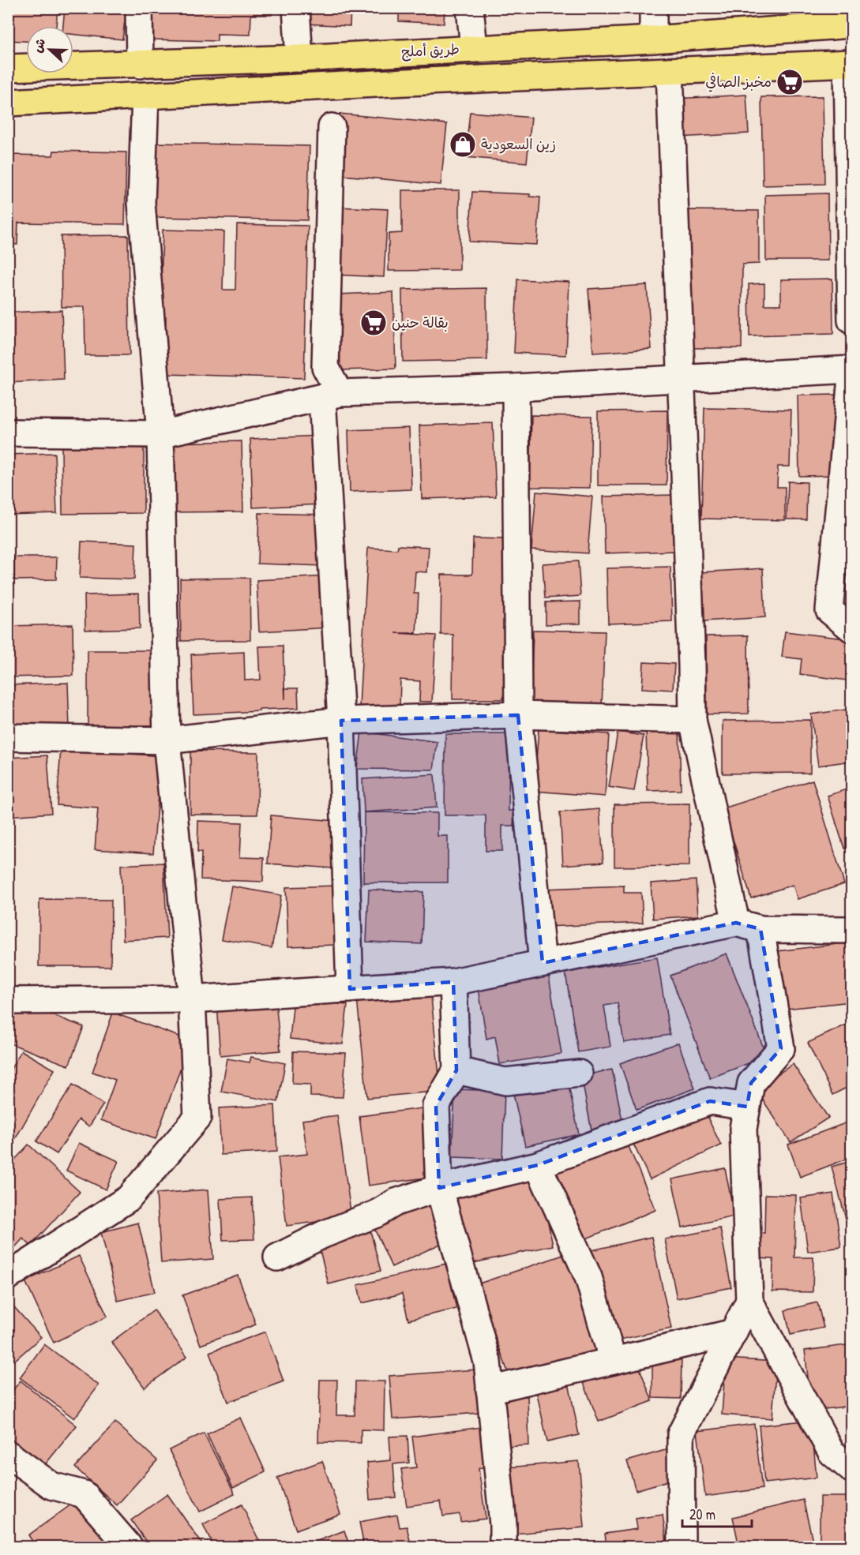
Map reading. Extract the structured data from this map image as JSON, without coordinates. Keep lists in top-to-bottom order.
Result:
{
  "streets": {
    "highway": ["طريق أملج"]
  },
  "places": {
    "supermarket": ["مخبز الصافي", "بقالة حنين"],
    "shop": ["زين السعودية"]
  },
  "scale_bar": "20 m",
  "north": "left"
}
